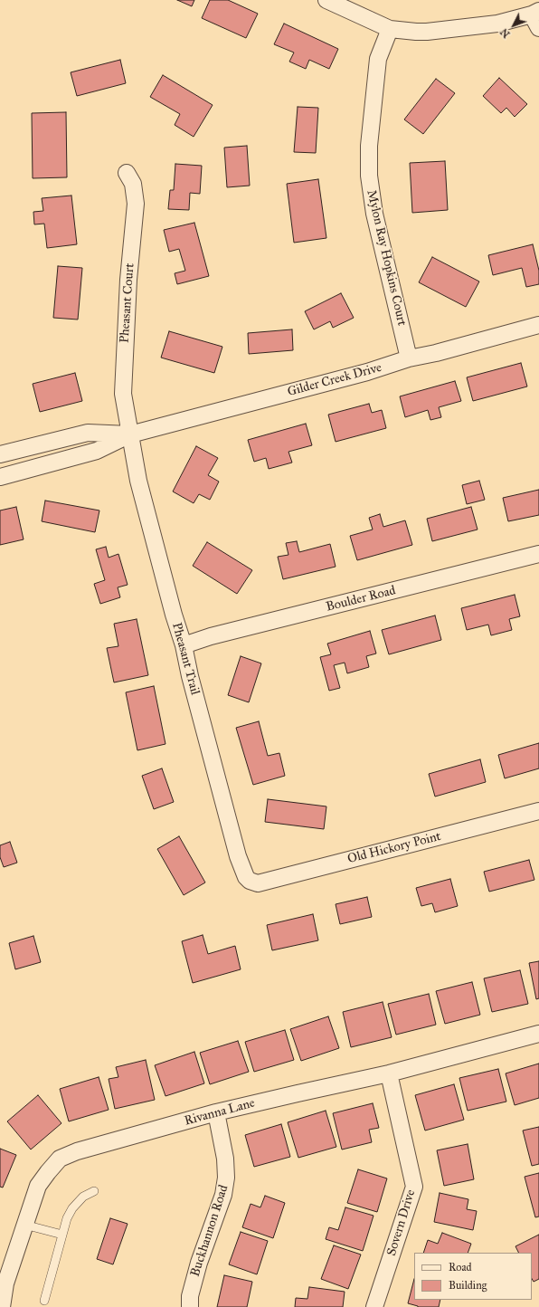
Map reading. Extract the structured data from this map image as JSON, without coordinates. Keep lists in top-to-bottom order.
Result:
{
  "streets": {
    "street": [
      "Mylon Ray Hopkins Court",
      "Pheasant Court",
      "Gilder Creek Drive",
      "Boulder Road",
      "Pheasant Trail",
      "Old Hickory Point",
      "Rivanna Lane",
      "Sovern Drive",
      "Buckhannon Road"
    ]
  },
  "crossings": [
    ["Mylon Ray Hopkins Court", "Gilder Creek Drive"],
    ["Pheasant Court", "Gilder Creek Drive"],
    ["Pheasant Court", "Pheasant Trail"],
    ["Gilder Creek Drive", "Pheasant Trail"],
    ["Boulder Road", "Pheasant Trail"],
    ["Pheasant Trail", "Old Hickory Point"],
    ["Rivanna Lane", "Sovern Drive"],
    ["Rivanna Lane", "Buckhannon Road"]
  ],
  "legend": ["Road", "Building"],
  "north": "bottom left"
}
